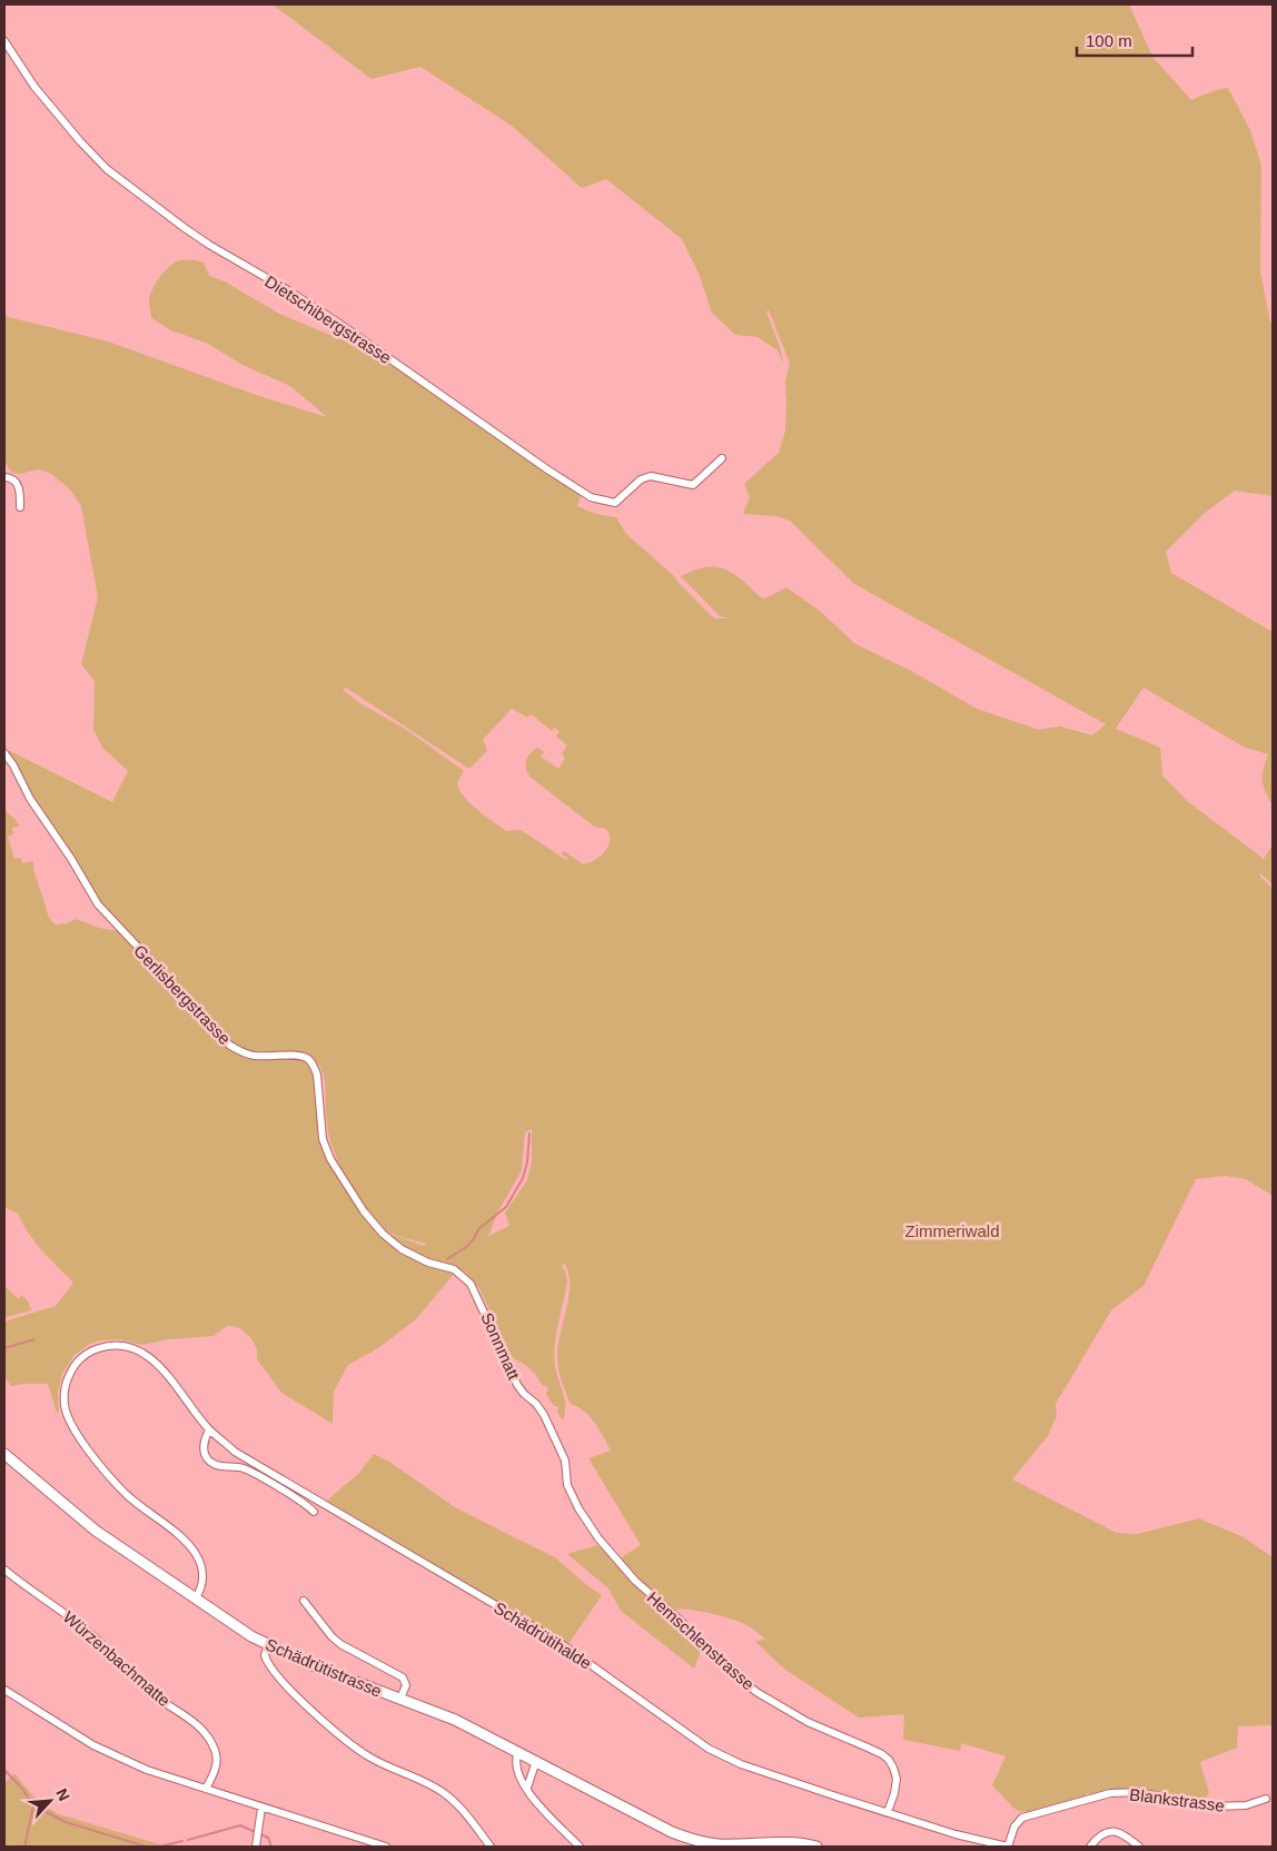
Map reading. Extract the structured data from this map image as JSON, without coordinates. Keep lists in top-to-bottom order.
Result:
{
  "streets": {
    "main road": ["Schädrütistrasse"],
    "street": [
      "Dietschibergstrasse",
      "Gerlisbergstrasse",
      "Sonnmatt",
      "Schädrütihalde",
      "Hemschlenstrasse",
      "Würzenbachmatte",
      "Blankstrasse"
    ]
  },
  "crossings": [
    ["Gerlisbergstrasse", "Sonnmatt"],
    ["Sonnmatt", "Hemschlenstrasse"],
    ["Schädrütihalde", "Hemschlenstrasse"],
    ["Schädrütihalde", "Schädrütistrasse"],
    ["Schädrütihalde", "Blankstrasse"]
  ],
  "parks": ["Zimmeriwald"],
  "scale_bar": "100 m",
  "north": "top right"
}
